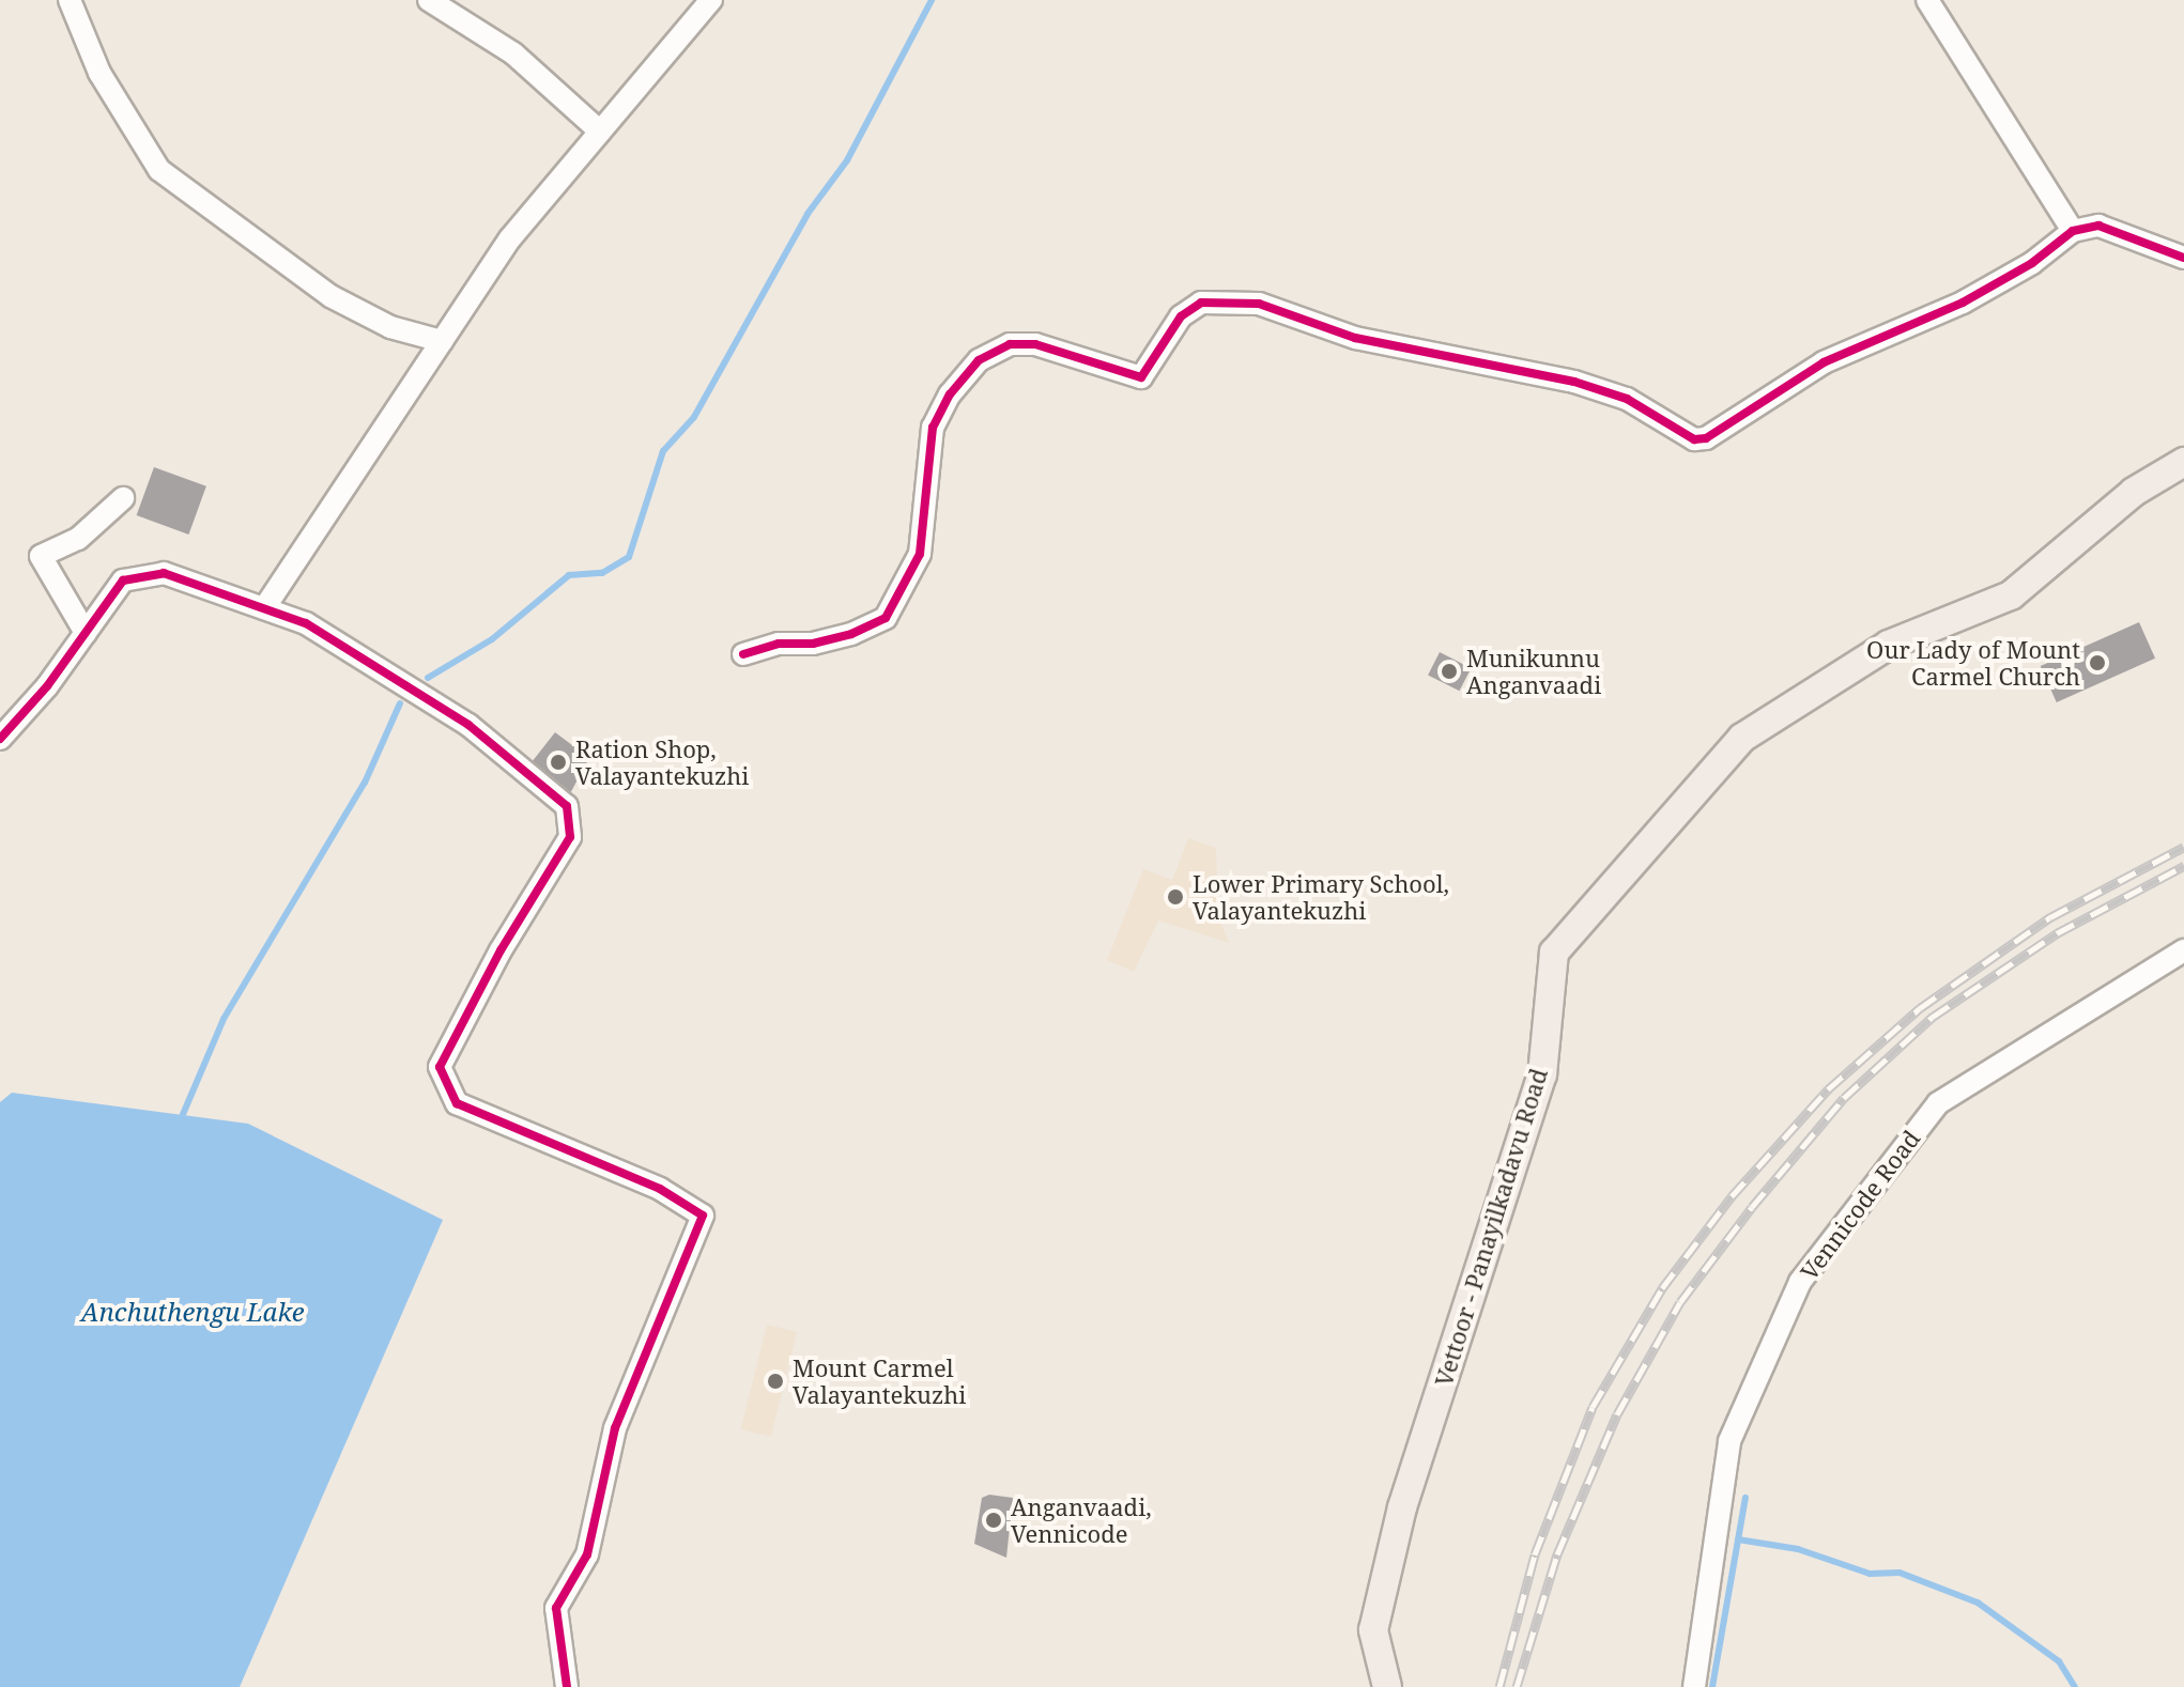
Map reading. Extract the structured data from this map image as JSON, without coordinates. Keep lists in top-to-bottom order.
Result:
{
  "streets": {
    "main road": ["Vettoor - Panayilkadavu Road"],
    "street": ["Vennicode Road"]
  },
  "water": ["Anchuthengu Lake"],
  "places": [
    "Our Lady of Mount Carmel Church",
    "Munikunnu Anganvaadi",
    "Ration Shop, Valayantekuzhi",
    "Lower Primary School, Valayantekuzhi",
    "Mount Carmel Valayantekuzhi",
    "Anganvaadi, Vennicode"
  ]
}
